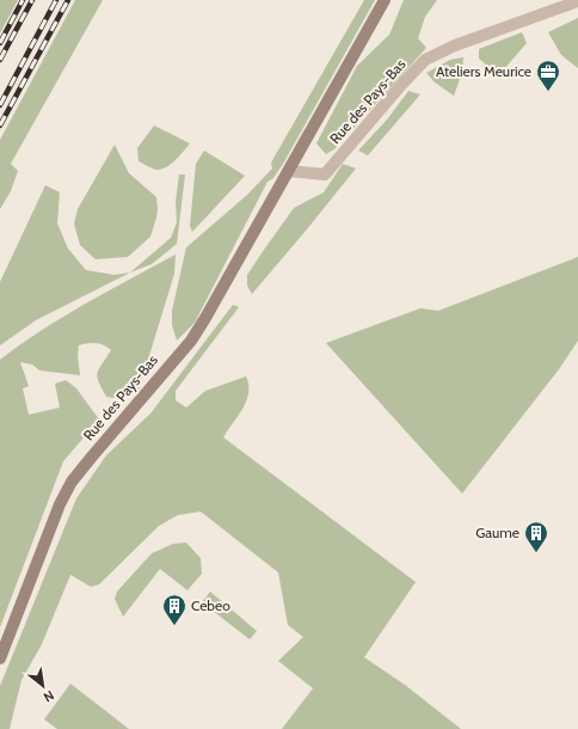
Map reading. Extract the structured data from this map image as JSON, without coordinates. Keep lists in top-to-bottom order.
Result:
{
  "streets": {
    "street": ["Rue des Pays-Bas"]
  },
  "places": {
    "office": ["Ateliers Meurice"],
    "building": ["Gaume", "Cebeo"]
  },
  "north": "bottom right"
}
